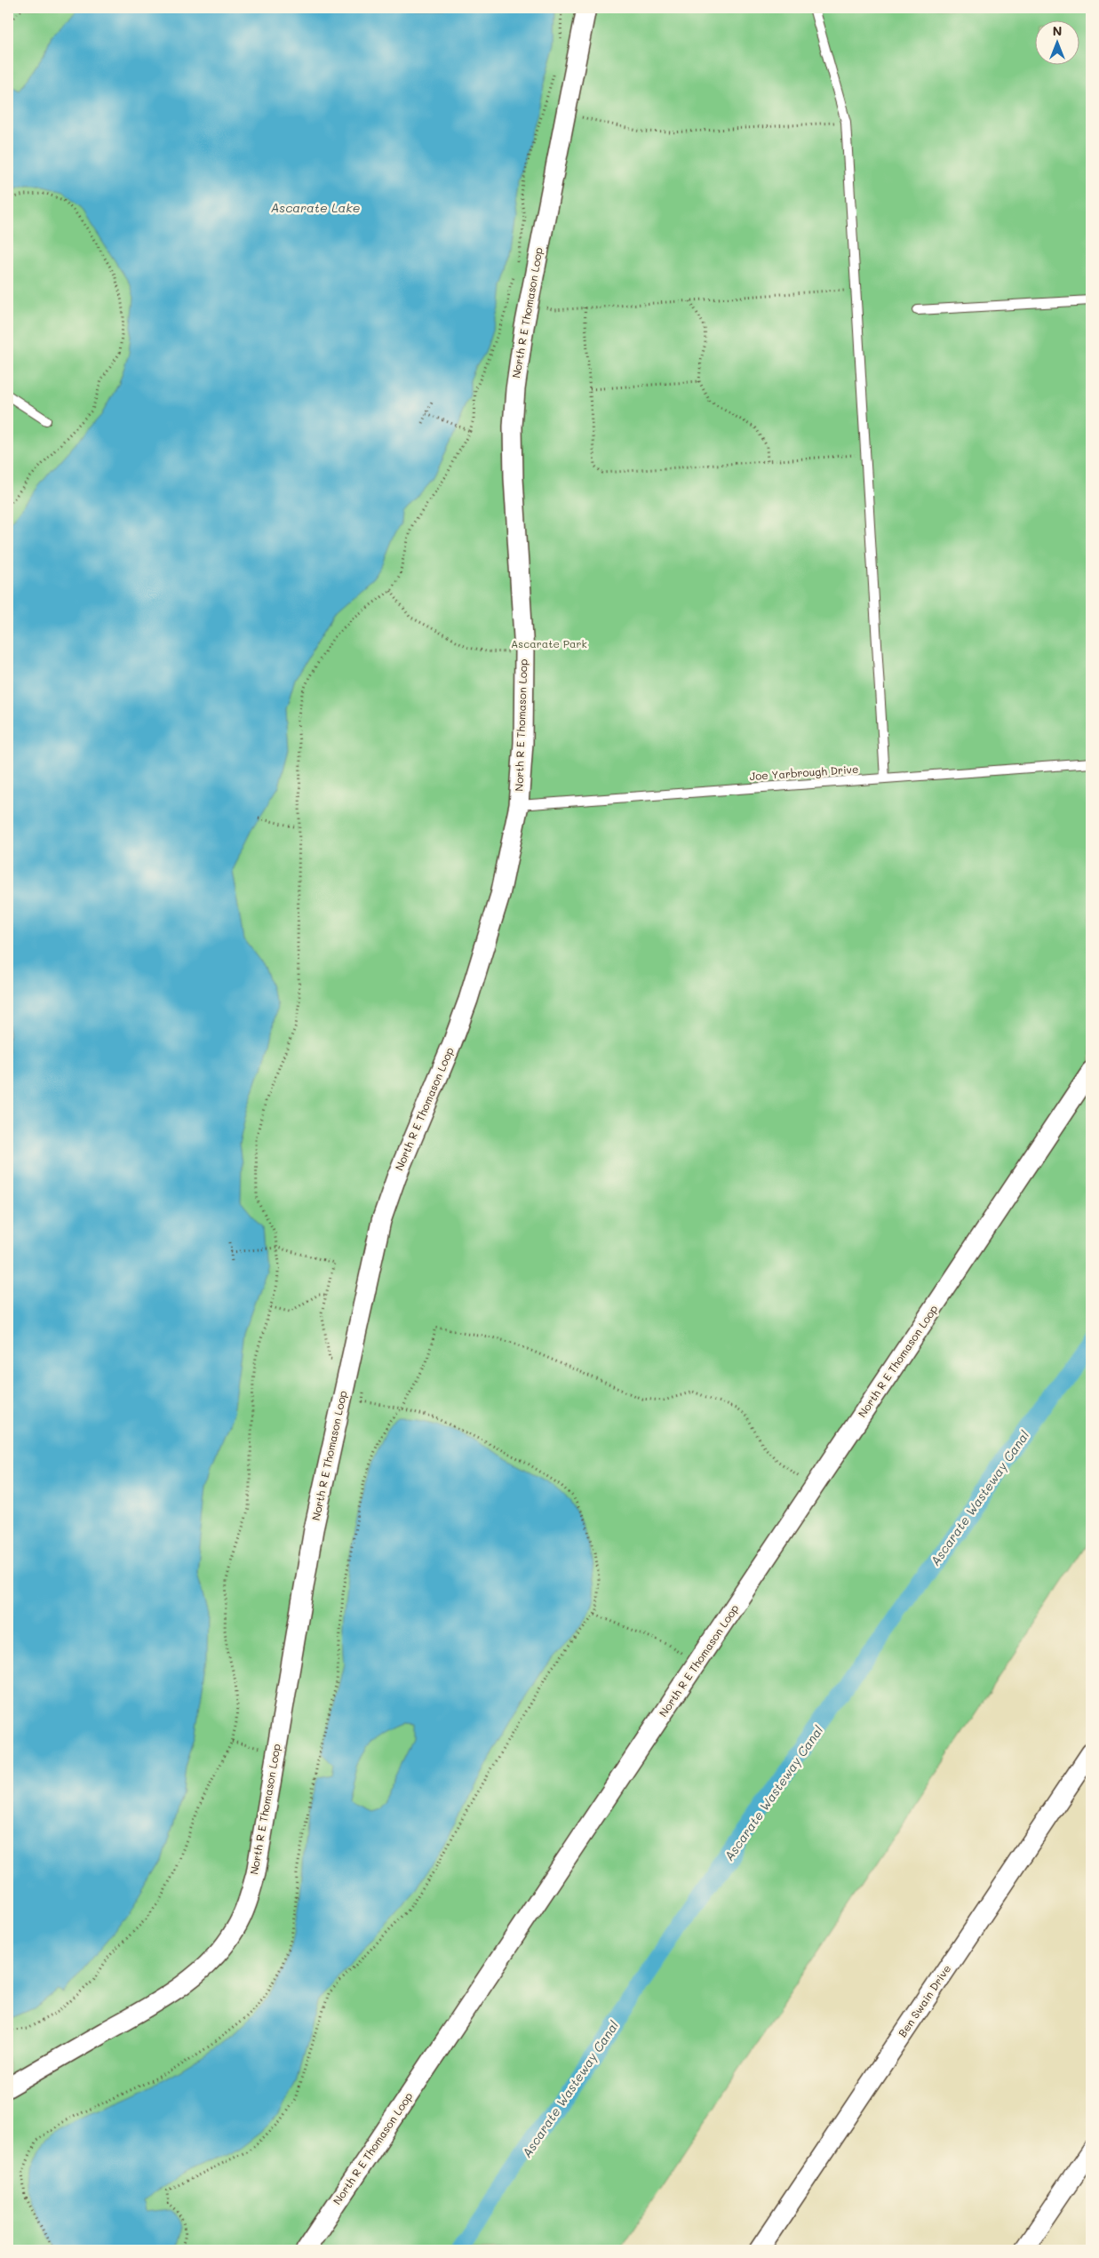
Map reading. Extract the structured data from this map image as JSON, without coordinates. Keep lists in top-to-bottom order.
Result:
{
  "streets": {
    "street": ["North R E Thomason Loop", "Ben Swain Drive"],
    "lane": ["Joe Yarbrough Drive"]
  },
  "crossings": [
    ["North R E Thomason Loop", "Joe Yarbrough Drive"]
  ],
  "water": ["Ascarate Lake", "Ascarate Wasteway Canal"],
  "parks": ["Ascarate Park"],
  "north": "top"
}
